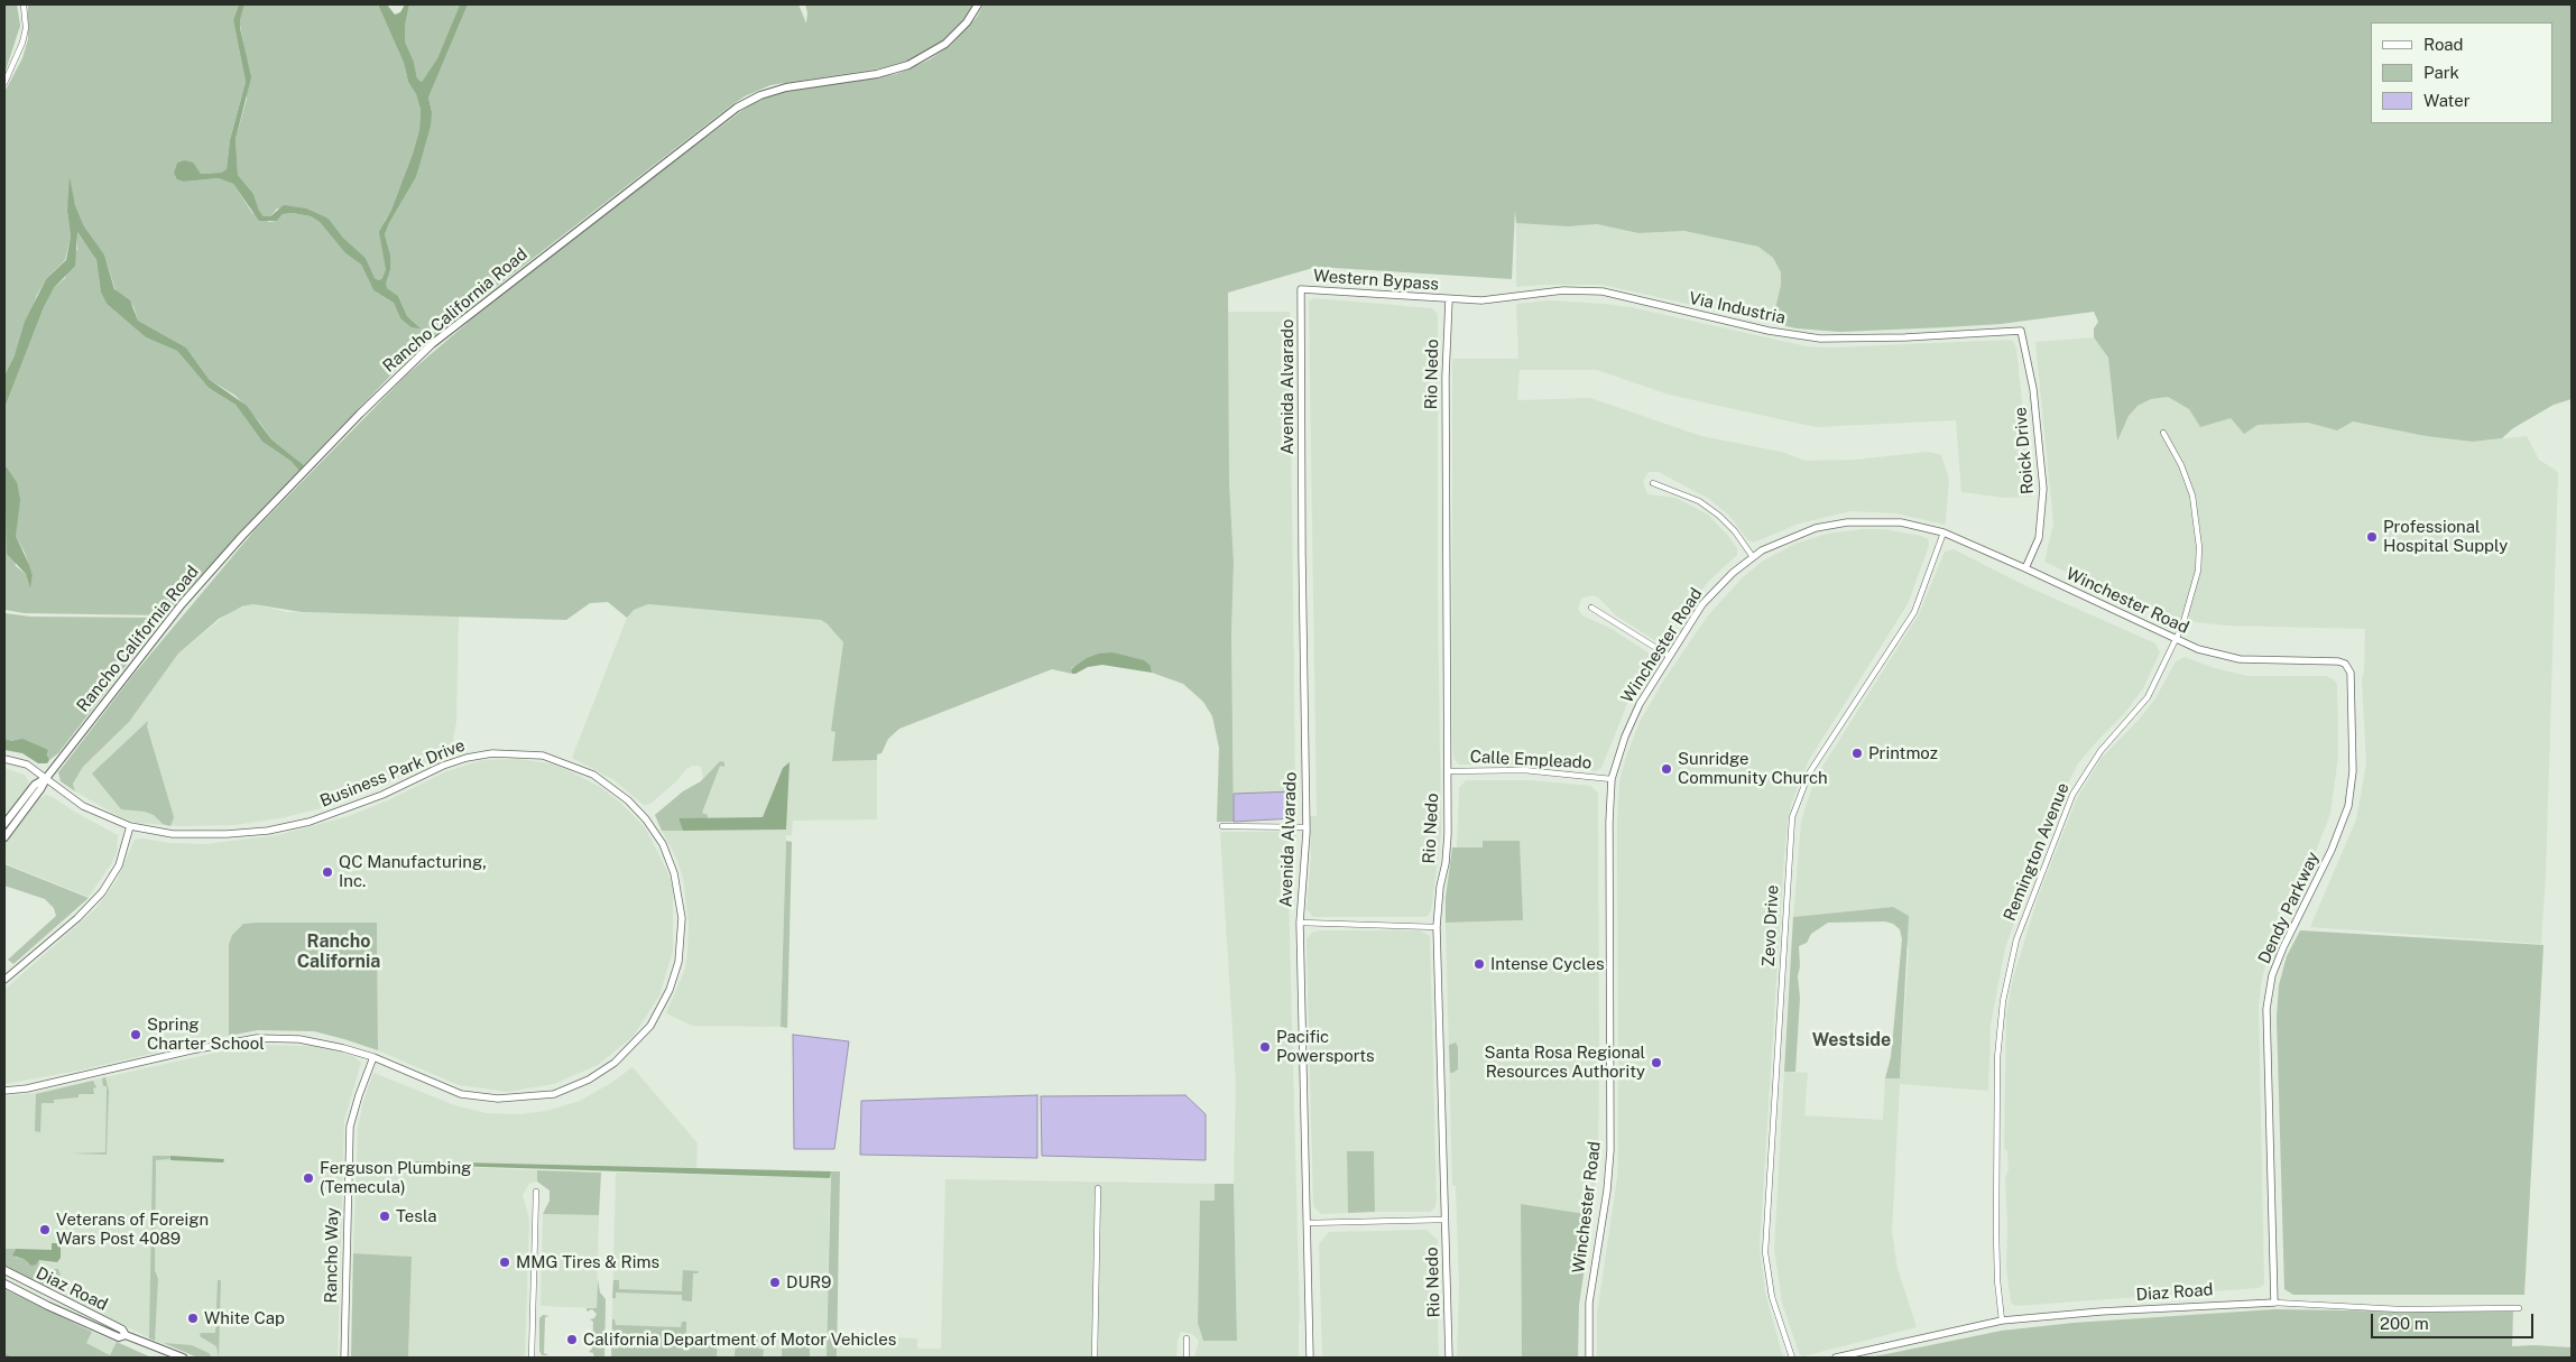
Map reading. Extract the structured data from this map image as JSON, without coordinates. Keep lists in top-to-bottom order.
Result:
{
  "streets": {
    "main road": ["Rancho California Road", "Diaz Road"],
    "street": [
      "Western Bypass",
      "Via Industria",
      "Rio Nedo",
      "Avenida Alvarado",
      "Roick Drive",
      "Winchester Road",
      "Calle Empleado",
      "Business Park Drive",
      "Remington Avenue",
      "Dendy Parkway",
      "Zevo Drive",
      "Rancho Way"
    ]
  },
  "crossings": [
    ["Western Bypass", "Via Industria"],
    ["Western Bypass", "Rio Nedo"],
    ["Western Bypass", "Avenida Alvarado"],
    ["Via Industria", "Rio Nedo"],
    ["Via Industria", "Roick Drive"],
    ["Rancho California Road", "Business Park Drive"],
    ["Rio Nedo", "Calle Empleado"],
    ["Roick Drive", "Winchester Road"],
    ["Winchester Road", "Calle Empleado"],
    ["Winchester Road", "Remington Avenue"],
    ["Winchester Road", "Dendy Parkway"],
    ["Winchester Road", "Zevo Drive"],
    ["Business Park Drive", "Rancho Way"],
    ["Remington Avenue", "Diaz Road"],
    ["Dendy Parkway", "Diaz Road"]
  ],
  "districts": ["Rancho California", "Westside"],
  "places": [
    "Professional Hospital Supply",
    "Printmoz",
    "Sunridge Community Church",
    "QC Manufacturing, Inc.",
    "Intense Cycles",
    "Spring Charter School",
    "Pacific Powersports",
    "Santa Rosa Regional Resources Authority",
    "Ferguson Plumbing (Temecula)",
    "Tesla",
    "Veterans of Foreign Wars Post 4089",
    "MMG Tires & Rims",
    "DUR9",
    "White Cap",
    "California Department of Motor Vehicles"
  ],
  "legend": ["Road", "Park", "Water"],
  "scale_bar": "200 m"
}
